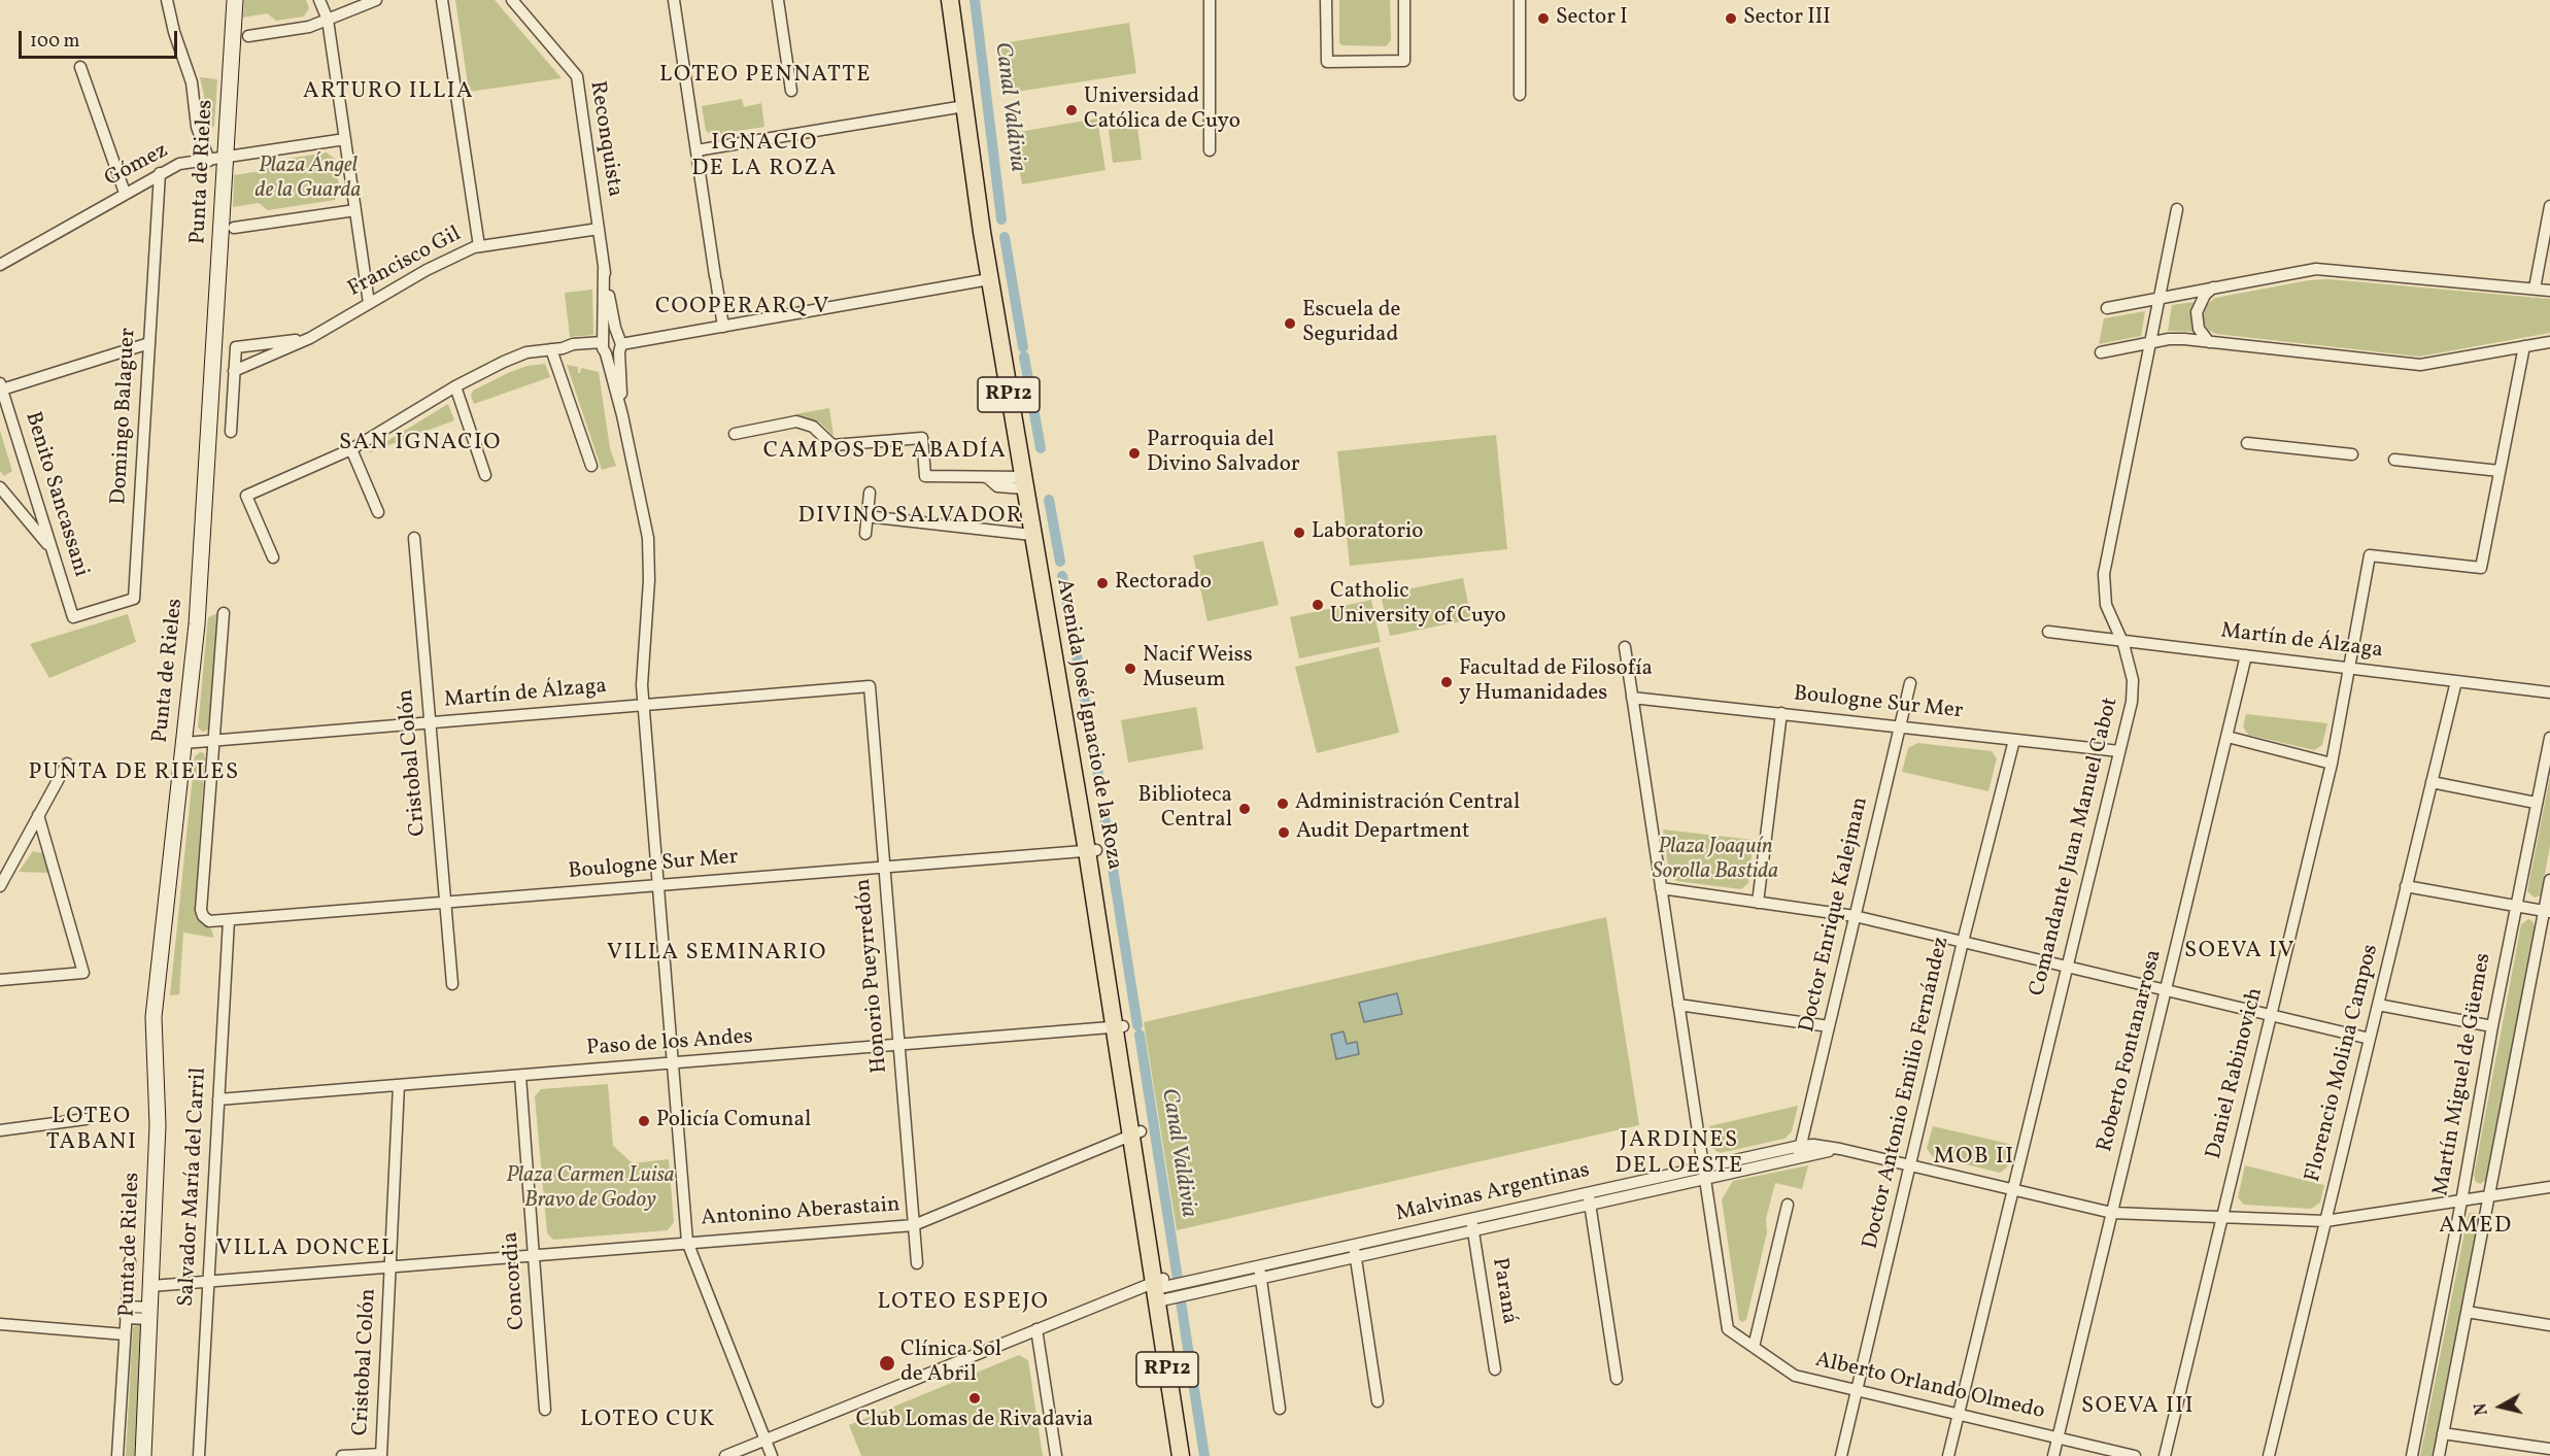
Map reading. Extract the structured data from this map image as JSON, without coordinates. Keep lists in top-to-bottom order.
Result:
{
  "streets": {
    "main road": ["RP12", "Avenida José Ignacio de la Roza"],
    "street": [
      "Reconquista",
      "Gómez",
      "Punta de Rieles",
      "Francisco Gil",
      "Domingo Balaguer",
      "Benito Sancassani",
      "Martín de Álzaga",
      "Boulogne Sur Mer",
      "Cristobal Colón",
      "Comandante Juan Manuel Cabot",
      "Doctor Enrique Kalejman",
      "Honorio Pueyrredón",
      "Paso de los Andes",
      "Roberto Fontanarrosa",
      "Florencio Molina Campos",
      "Daniel Rabinovich",
      "Martín Miguel de Güemes",
      "Doctor Antonio Emilio Fernández",
      "Salvador María del Carril",
      "Malvinas Argentinas",
      "Antonino Aberastain",
      "Concordia",
      "Paraná",
      "Alberto Orlando Olmedo"
    ]
  },
  "crossings": [
    ["Reconquista", "Francisco Gil"],
    ["Reconquista", "Martín de Álzaga"],
    ["Reconquista", "Boulogne Sur Mer"],
    ["Reconquista", "Paso de los Andes"],
    ["Reconquista", "Malvinas Argentinas"],
    ["Reconquista", "Antonino Aberastain"],
    ["Gómez", "Punta de Rieles"],
    ["Gómez", "Domingo Balaguer"],
    ["Punta de Rieles", "Martín de Álzaga"],
    ["Punta de Rieles", "Antonino Aberastain"],
    ["Domingo Balaguer", "Benito Sancassani"],
    ["Martín de Álzaga", "Boulogne Sur Mer"],
    ["Martín de Álzaga", "Cristobal Colón"],
    ["Martín de Álzaga", "Comandante Juan Manuel Cabot"],
    ["Martín de Álzaga", "Honorio Pueyrredón"],
    ["Martín de Álzaga", "Roberto Fontanarrosa"],
    ["Martín de Álzaga", "Florencio Molina Campos"],
    ["Martín de Álzaga", "Daniel Rabinovich"],
    ["Boulogne Sur Mer", "Avenida José Ignacio de la Roza"],
    ["Boulogne Sur Mer", "Cristobal Colón"],
    ["Boulogne Sur Mer", "Comandante Juan Manuel Cabot"],
    ["Boulogne Sur Mer", "Doctor Enrique Kalejman"],
    ["Boulogne Sur Mer", "Honorio Pueyrredón"],
    ["Boulogne Sur Mer", "Doctor Antonio Emilio Fernández"],
    ["Boulogne Sur Mer", "Salvador María del Carril"],
    ["Avenida José Ignacio de la Roza", "Paso de los Andes"],
    ["Avenida José Ignacio de la Roza", "Malvinas Argentinas"],
    ["Avenida José Ignacio de la Roza", "Antonino Aberastain"],
    ["Cristobal Colón", "Paso de los Andes"],
    ["Cristobal Colón", "Antonino Aberastain"],
    ["Comandante Juan Manuel Cabot", "Malvinas Argentinas"],
    ["Comandante Juan Manuel Cabot", "Alberto Orlando Olmedo"],
    ["Doctor Enrique Kalejman", "Malvinas Argentinas"],
    ["Honorio Pueyrredón", "Paso de los Andes"],
    ["Honorio Pueyrredón", "Antonino Aberastain"],
    ["Paso de los Andes", "Salvador María del Carril"],
    ["Paso de los Andes", "Concordia"],
    ["Roberto Fontanarrosa", "Malvinas Argentinas"],
    ["Roberto Fontanarrosa", "Alberto Orlando Olmedo"],
    ["Florencio Molina Campos", "Malvinas Argentinas"],
    ["Daniel Rabinovich", "Malvinas Argentinas"],
    ["Martín Miguel de Güemes", "Malvinas Argentinas"],
    ["Doctor Antonio Emilio Fernández", "Malvinas Argentinas"],
    ["Doctor Antonio Emilio Fernández", "Alberto Orlando Olmedo"],
    ["Salvador María del Carril", "Antonino Aberastain"],
    ["Malvinas Argentinas", "Paraná"],
    ["Malvinas Argentinas", "Alberto Orlando Olmedo"],
    ["Antonino Aberastain", "Concordia"]
  ],
  "districts": [
    "LOTEO PENNATTE",
    "ARTURO ILLIA",
    "IGNACIO DE LA ROZA",
    "COOPERARQ V",
    "SAN IGNACIO",
    "CAMPOS DE ABADÍA",
    "DIVINO SALVADOR",
    "PUNTA DE RIELES",
    "SOEVA IV",
    "VILLA SEMINARIO",
    "LOTEO TABANI",
    "JARDINES DEL OESTE",
    "MOB II",
    "AMED",
    "VILLA DONCEL",
    "LOTEO ESPEJO",
    "SOEVA III",
    "LOTEO CUK"
  ],
  "water": ["Canal Valdivia"],
  "parks": ["Plaza Ángel de la Guarda", "Plaza Joaquín Sorolla Bastida", "Plaza Carmen Luisa Bravo de Godoy"],
  "places": [
    "Sector I",
    "Sector III",
    "Universidad Católica de Cuyo",
    "Escuela de Seguridad",
    "Parroquia del Divino Salvador",
    "Laboratorio",
    "Rectorado",
    "Catholic University of Cuyo",
    "Nacif Weiss Museum",
    "Facultad de Filosofía y Humanidades",
    "Administración Central",
    "Biblioteca Central",
    "Audit Department",
    "Policía Comunal",
    "Clínica Sol de Abril",
    "Club Lomas de Rivadavia"
  ],
  "scale_bar": "100 m",
  "north": "left"
}
